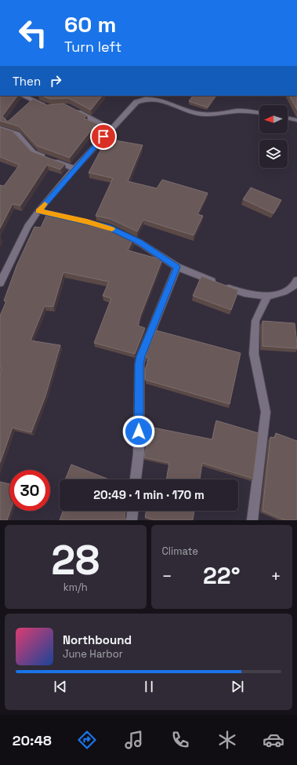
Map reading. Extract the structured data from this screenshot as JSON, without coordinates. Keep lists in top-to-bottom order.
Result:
{
  "north": "left",
  "page": {
    "turn": ["60 m", "Turn left"],
    "then": "Then",
    "limit": "30",
    "trip": "20:49 · 1 min · 170 m",
    "tile": [
      ["28", "km/h"],
      "Climate"
    ],
    "heat": ["−", "22°", "+"],
    "song": ["Northbound", "June Harbor"],
    "tabs": "20:48"
  }
}
